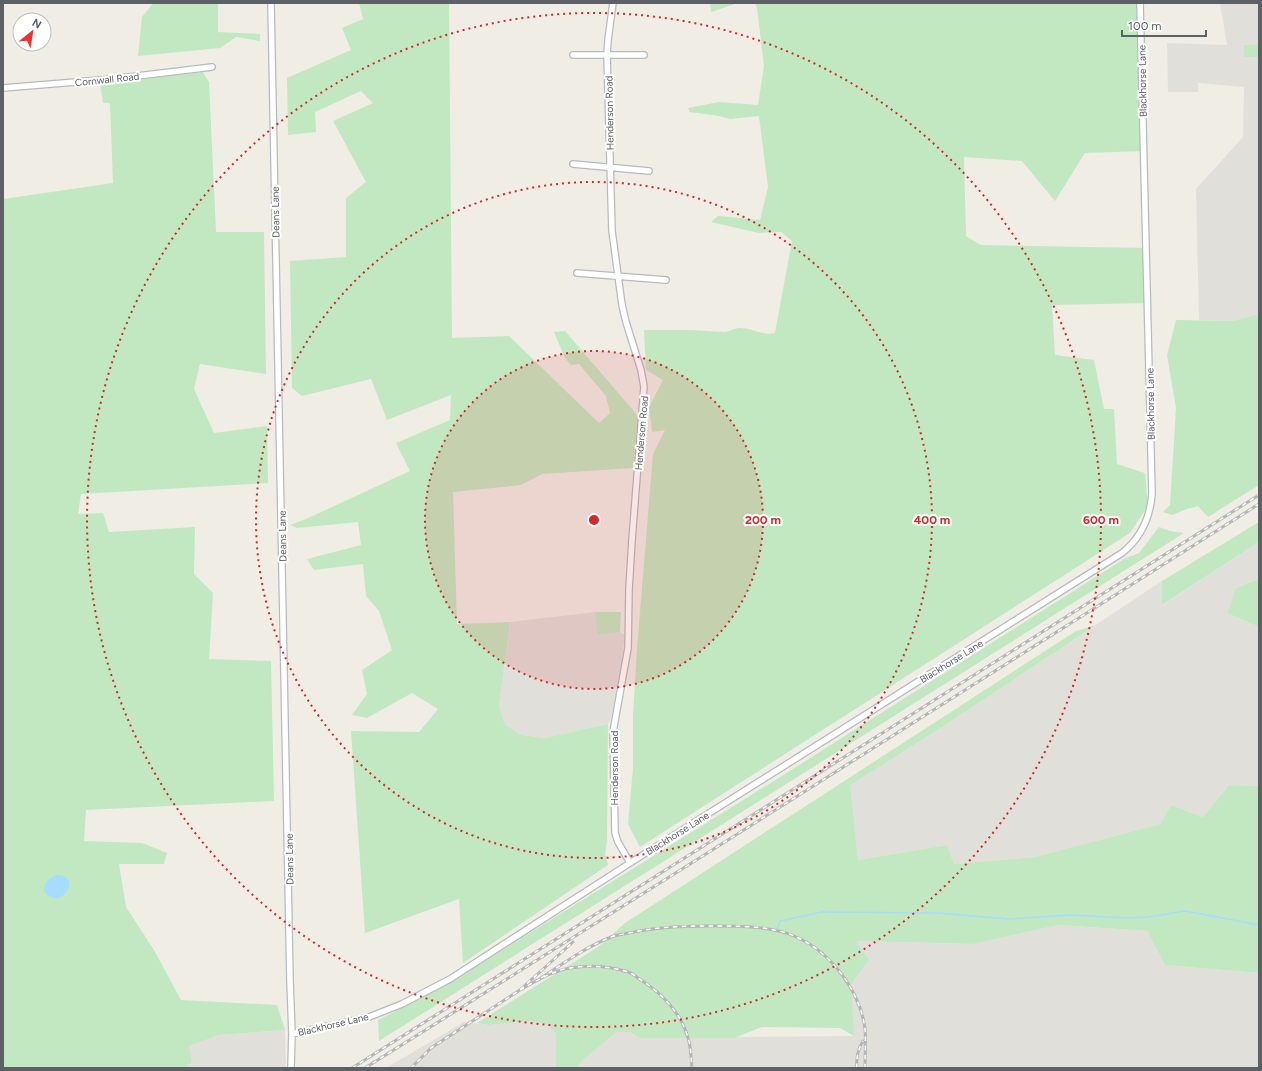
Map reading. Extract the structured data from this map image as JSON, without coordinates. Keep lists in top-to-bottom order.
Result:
{
  "streets": {
    "street": [
      "Cornwall Road",
      "Blackhorse Lane",
      "Henderson Road",
      "Deans Lane"
    ]
  },
  "crossings": [
    ["Blackhorse Lane", "Henderson Road"],
    ["Blackhorse Lane", "Deans Lane"]
  ],
  "scale_bar": "100 m",
  "north": "top right",
  "rings": ["200 m", "400 m", "600 m"]
}
